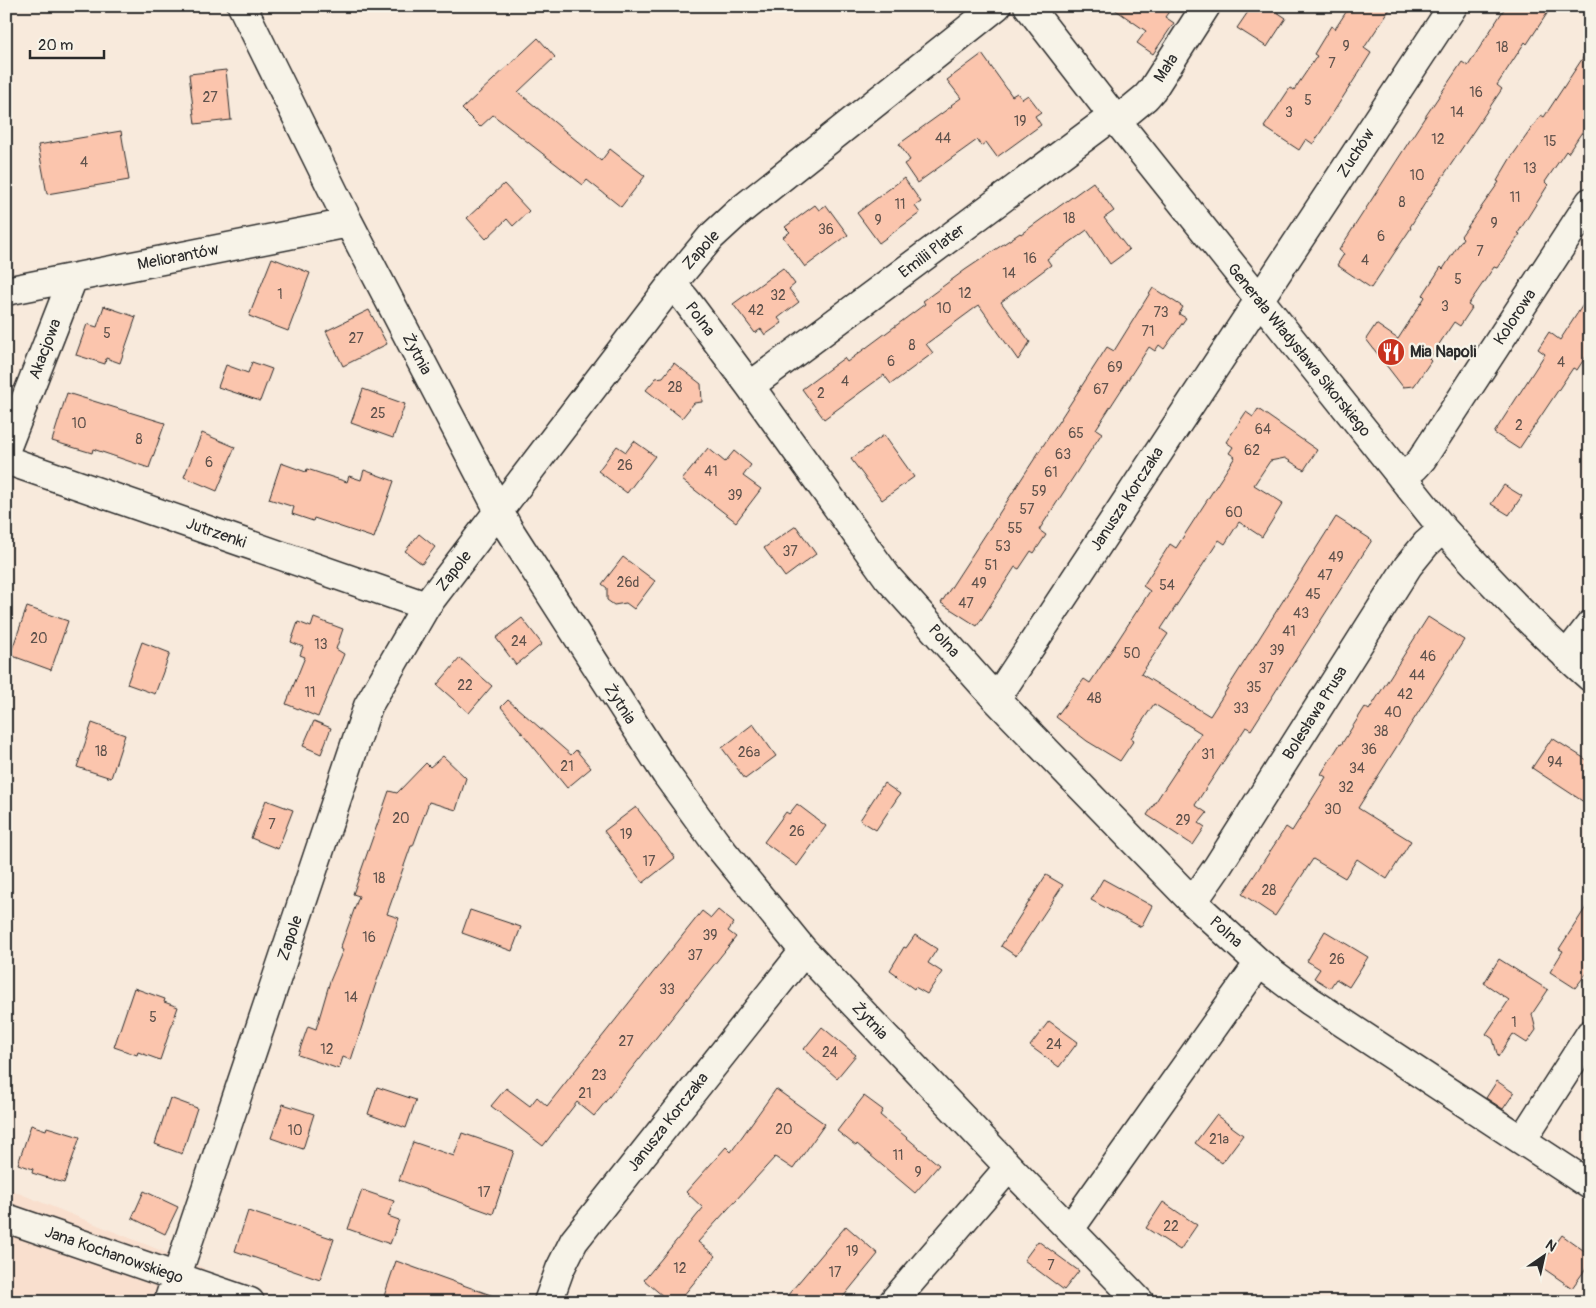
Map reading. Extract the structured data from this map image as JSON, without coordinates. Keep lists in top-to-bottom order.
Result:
{
  "streets": {
    "street": [
      "Mała",
      "Zuchów",
      "Zapole",
      "Emilii Plater",
      "Meliorantów",
      "Kolorowa",
      "Polna",
      "Akacjowa",
      "Generała Władysława Sikorskiego",
      "Żytnia",
      "Janusza Korczaka",
      "Jutrzenki",
      "Bolesława Prusa",
      "Jana Kochanowskiego"
    ]
  },
  "crossings": [
    ["Mała", "Emilii Plater"],
    ["Mała", "Generała Władysława Sikorskiego"],
    ["Zuchów", "Generała Władysława Sikorskiego"],
    ["Zuchów", "Janusza Korczaka"],
    ["Zapole", "Polna"],
    ["Zapole", "Żytnia"],
    ["Zapole", "Jutrzenki"],
    ["Zapole", "Jana Kochanowskiego"],
    ["Emilii Plater", "Polna"],
    ["Emilii Plater", "Generała Władysława Sikorskiego"],
    ["Meliorantów", "Akacjowa"],
    ["Meliorantów", "Żytnia"],
    ["Kolorowa", "Generała Władysława Sikorskiego"],
    ["Polna", "Janusza Korczaka"],
    ["Polna", "Bolesława Prusa"],
    ["Generała Władysława Sikorskiego", "Janusza Korczaka"],
    ["Generała Władysława Sikorskiego", "Bolesława Prusa"],
    ["Żytnia", "Janusza Korczaka"]
  ],
  "places": {
    "restaurant": ["Mia Napoli"]
  },
  "house_numbers": [
    "9",
    "18",
    "7",
    "16",
    "27",
    "5",
    "3",
    "14",
    "19",
    "44",
    "12",
    "15",
    "4",
    "13",
    "10",
    "11",
    "8",
    "11",
    "18",
    "9",
    "9",
    "36",
    "6",
    "7",
    "16",
    "4",
    "14",
    "5",
    "12",
    "1",
    "32",
    "3",
    "10",
    "42",
    "73",
    "71",
    "5",
    "27",
    "8",
    "6",
    "4",
    "69",
    "4",
    "28",
    "67",
    "2",
    "25",
    "10",
    "2",
    "64",
    "65",
    "8",
    "62",
    "63",
    "6",
    "26",
    "41",
    "61",
    "59",
    "39",
    "57",
    "60",
    "55",
    "53",
    "37",
    "49",
    "51",
    "47",
    "26d",
    "49",
    "54",
    "45",
    "47",
    "43",
    "41",
    "20",
    "24",
    "13",
    "39",
    "50",
    "46",
    "37",
    "44",
    "22",
    "35",
    "11",
    "42",
    "48",
    "33",
    "40",
    "38",
    "36",
    "18",
    "26a",
    "31",
    "94",
    "21",
    "34",
    "32",
    "30",
    "20",
    "29",
    "7",
    "26",
    "19",
    "17",
    "18",
    "28",
    "39",
    "16",
    "37",
    "26",
    "33",
    "14",
    "5",
    "1",
    "27",
    "24",
    "12",
    "24",
    "23",
    "21",
    "20",
    "10",
    "21a",
    "11",
    "9",
    "17",
    "22",
    "19",
    "7",
    "12",
    "17"
  ],
  "scale_bar": "20 m",
  "north": "top right"
}
